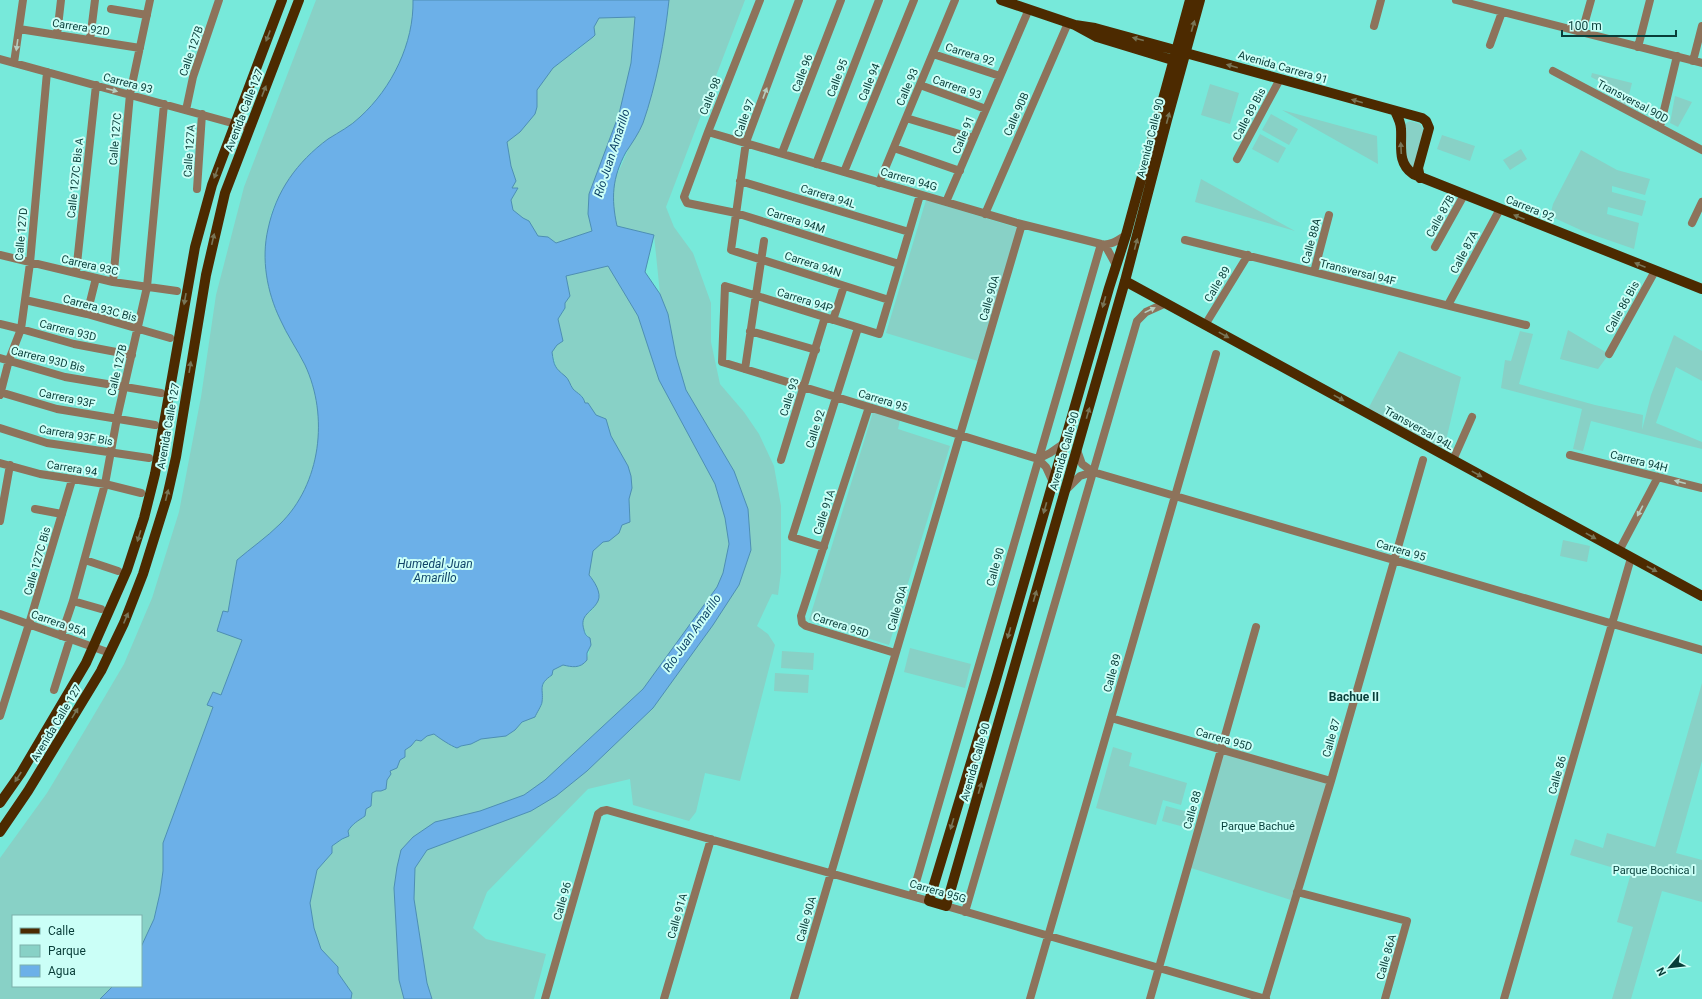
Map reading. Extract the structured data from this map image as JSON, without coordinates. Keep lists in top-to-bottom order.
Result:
{
  "streets": {
    "main road": [
      "Carrera 92",
      "Avenida Carrera 91",
      "Avenida Calle 127",
      "Avenida Calle 90",
      "Transversal 94L",
      "Carrera 95G"
    ],
    "street": [
      "Carrera 92D",
      "Calle 127B",
      "Calle 96",
      "Calle 95",
      "Calle 94",
      "Carrera 93",
      "Calle 93",
      "Calle 98",
      "Transversal 90D",
      "Calle 90B",
      "Calle 89 Bis",
      "Calle 97",
      "Calle 91",
      "Calle 127C",
      "Calle 127A",
      "Calle 127C Bis A",
      "Carrera 94G",
      "Carrera 94L",
      "Calle 87B",
      "Carrera 94M",
      "Calle 127D",
      "Calle 88A",
      "Calle 87A",
      "Carrera 94N",
      "Carrera 93C",
      "Transversal 94F",
      "Calle 89",
      "Calle 90A",
      "Carrera 94P",
      "Calle 86 Bis",
      "Carrera 93C Bis",
      "Carrera 93D",
      "Carrera 93D Bis",
      "Carrera 93F",
      "Carrera 95",
      "Calle 92",
      "Carrera 93F Bis",
      "Carrera 94H",
      "Carrera 94",
      "Calle 91A",
      "Calle 127C Bis",
      "Calle 90",
      "Carrera 95A",
      "Carrera 95D",
      "Calle 87",
      "Calle 86",
      "Calle 88",
      "Calle 86A"
    ]
  },
  "crossings": [
    ["Carrera 92D", "Calle 127C"],
    ["Calle 127B", "Carrera 93"],
    ["Calle 127B", "Carrera 93C"],
    ["Calle 127B", "Carrera 93C Bis"],
    ["Calle 127B", "Carrera 93D"],
    ["Calle 127B", "Carrera 93D Bis"],
    ["Calle 127B", "Carrera 93F"],
    ["Calle 127B", "Carrera 93F Bis"],
    ["Calle 127B", "Carrera 94"],
    ["Calle 127B", "Carrera 95A"],
    ["Carrera 92", "Avenida Carrera 91"],
    ["Carrera 92", "Calle 93"],
    ["Carrera 92", "Calle 91"],
    ["Carrera 92", "Calle 87B"],
    ["Carrera 92", "Calle 87A"],
    ["Carrera 92", "Calle 86 Bis"],
    ["Avenida Carrera 91", "Calle 90B"],
    ["Avenida Carrera 91", "Calle 89 Bis"],
    ["Avenida Carrera 91", "Calle 91"],
    ["Avenida Carrera 91", "Avenida Calle 90"],
    ["Calle 96", "Carrera 94G"],
    ["Calle 96", "Carrera 95G"],
    ["Calle 95", "Carrera 94G"],
    ["Calle 94", "Carrera 94G"],
    ["Carrera 93", "Calle 93"],
    ["Carrera 93", "Avenida Calle 127"],
    ["Carrera 93", "Calle 91"],
    ["Carrera 93", "Calle 127C"],
    ["Carrera 93", "Calle 127A"],
    ["Carrera 93", "Calle 127C Bis A"],
    ["Carrera 93", "Calle 127D"],
    ["Calle 93", "Carrera 94G"],
    ["Calle 93", "Carrera 94N"],
    ["Calle 93", "Carrera 94P"],
    ["Calle 93", "Carrera 95"],
    ["Calle 98", "Carrera 94G"],
    ["Calle 98", "Carrera 94M"],
    ["Avenida Calle 127", "Carrera 95A"],
    ["Calle 90B", "Carrera 94G"],
    ["Calle 97", "Carrera 94G"],
    ["Calle 97", "Carrera 94L"],
    ["Calle 97", "Carrera 94M"],
    ["Calle 97", "Carrera 94N"],
    ["Calle 91", "Carrera 94G"],
    ["Avenida Calle 90", "Transversal 94L"],
    ["Avenida Calle 90", "Carrera 95G"],
    ["Calle 127C", "Carrera 93C"],
    ["Calle 127C Bis A", "Carrera 93C"],
    ["Carrera 94G", "Calle 90A"],
    ["Carrera 94G", "Calle 90"],
    ["Calle 127D", "Carrera 93C"],
    ["Calle 127D", "Carrera 93C Bis"],
    ["Calle 127D", "Carrera 93D"],
    ["Calle 127D", "Carrera 93D Bis"],
    ["Calle 127D", "Carrera 93F"],
    ["Calle 88A", "Transversal 94F"],
    ["Calle 87A", "Transversal 94F"],
    ["Carrera 94N", "Carrera 94P"],
    ["Transversal 94F", "Calle 89"],
    ["Calle 89", "Carrera 95"],
    ["Calle 89", "Transversal 94L"],
    ["Calle 89", "Carrera 95D"],
    ["Calle 89", "Carrera 95G"],
    ["Calle 90A", "Carrera 95"],
    ["Calle 90A", "Carrera 95D"],
    ["Calle 90A", "Carrera 95G"],
    ["Carrera 94P", "Carrera 95"],
    ["Carrera 94P", "Calle 92"],
    ["Carrera 95", "Calle 92"],
    ["Carrera 95", "Calle 91A"],
    ["Carrera 95", "Calle 90"],
    ["Carrera 95", "Calle 87"],
    ["Carrera 95", "Calle 86"],
    ["Transversal 94L", "Calle 86"],
    ["Calle 92", "Calle 91A"],
    ["Carrera 94", "Calle 127C Bis"],
    ["Calle 91A", "Carrera 95D"],
    ["Calle 91A", "Carrera 95G"],
    ["Calle 127C Bis", "Carrera 95A"],
    ["Calle 90", "Carrera 95G"],
    ["Carrera 95D", "Calle 87"],
    ["Carrera 95D", "Calle 88"],
    ["Calle 87", "Carrera 95G"],
    ["Calle 87", "Calle 86A"],
    ["Calle 88", "Carrera 95G"]
  ],
  "one_way": ["Carrera 92", "Calle 97", "Transversal 94L"],
  "districts": ["Bachue II"],
  "water": ["Río Juan Amarillo", "Humedal Juan Amarillo"],
  "parks": ["Parque Bachué", "Parque Bochica I"],
  "legend": ["Calle", "Parque", "Agua"],
  "scale_bar": "100 m",
  "north": "bottom left"
}
